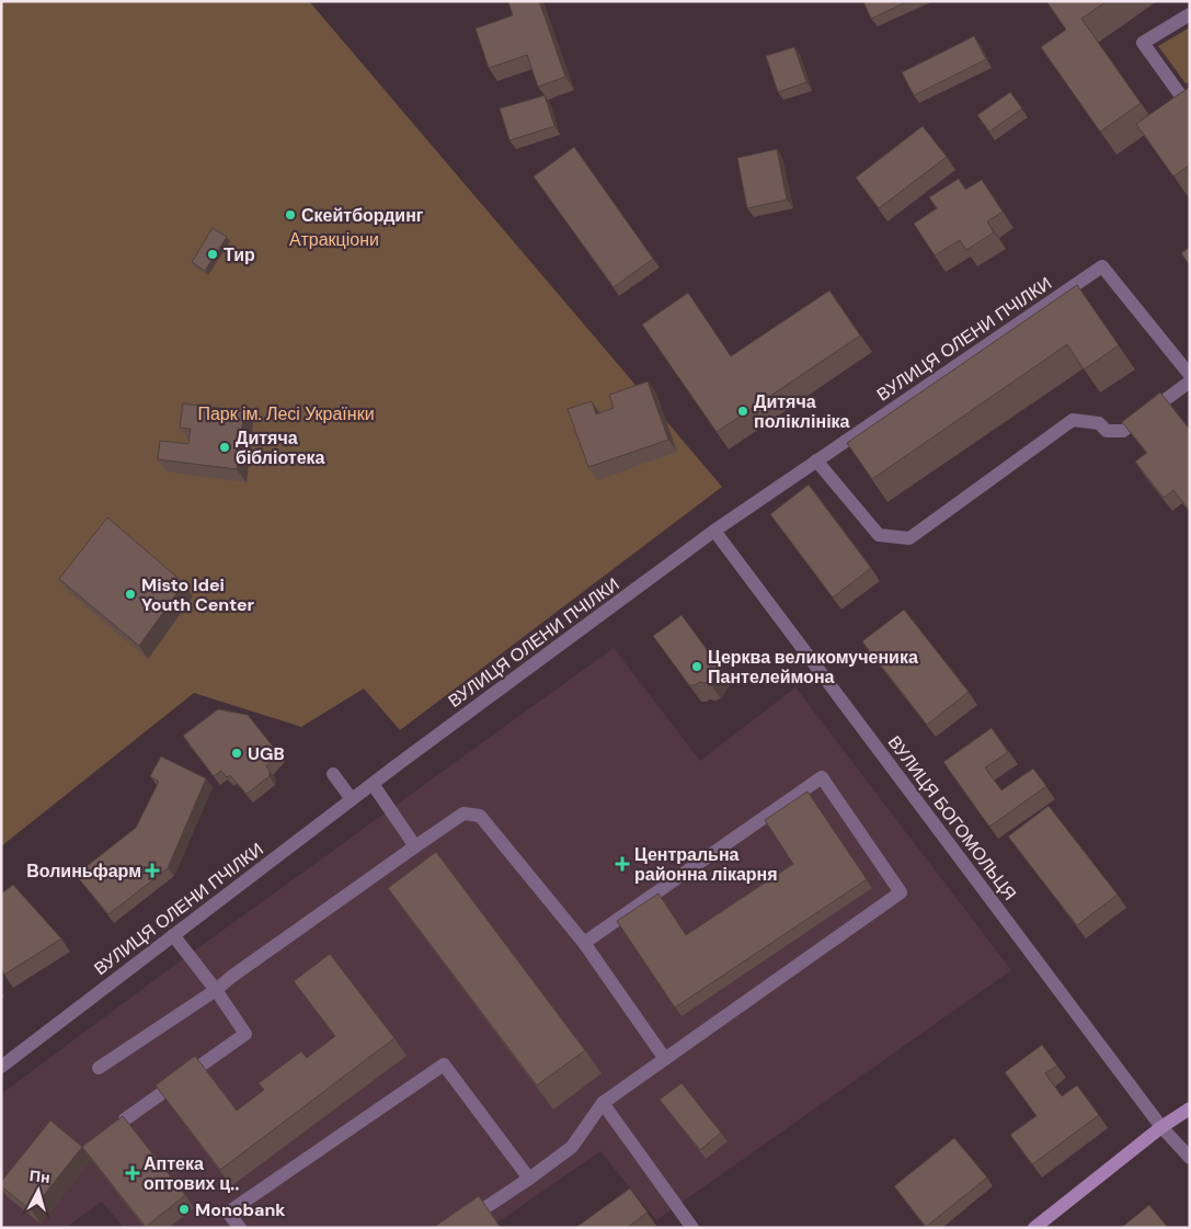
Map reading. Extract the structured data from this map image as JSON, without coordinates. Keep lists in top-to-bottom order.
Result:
{
  "streets": {
    "street": ["ВУЛИЦЯ ОЛЕНИ ПЧІЛКИ", "ВУЛИЦЯ БОГОМОЛЬЦЯ"]
  },
  "crossings": [
    ["ВУЛИЦЯ ОЛЕНИ ПЧІЛКИ", "ВУЛИЦЯ БОГОМОЛЬЦЯ"]
  ],
  "parks": ["Атракціони", "Парк ім. Лесі Українки"],
  "places": {
    "other": [
      "Скейтбординг",
      "Тир",
      "Дитяча поліклініка",
      "Дитяча бібліотека",
      "Misto Idei Youth Center",
      "Церква великомученика Пантелеймона",
      "UGB",
      "Monobank"
    ],
    "health": ["Центральна районна лікарня", "Волиньфарм", "Аптека оптових ц‥"]
  },
  "north": "top"
}
